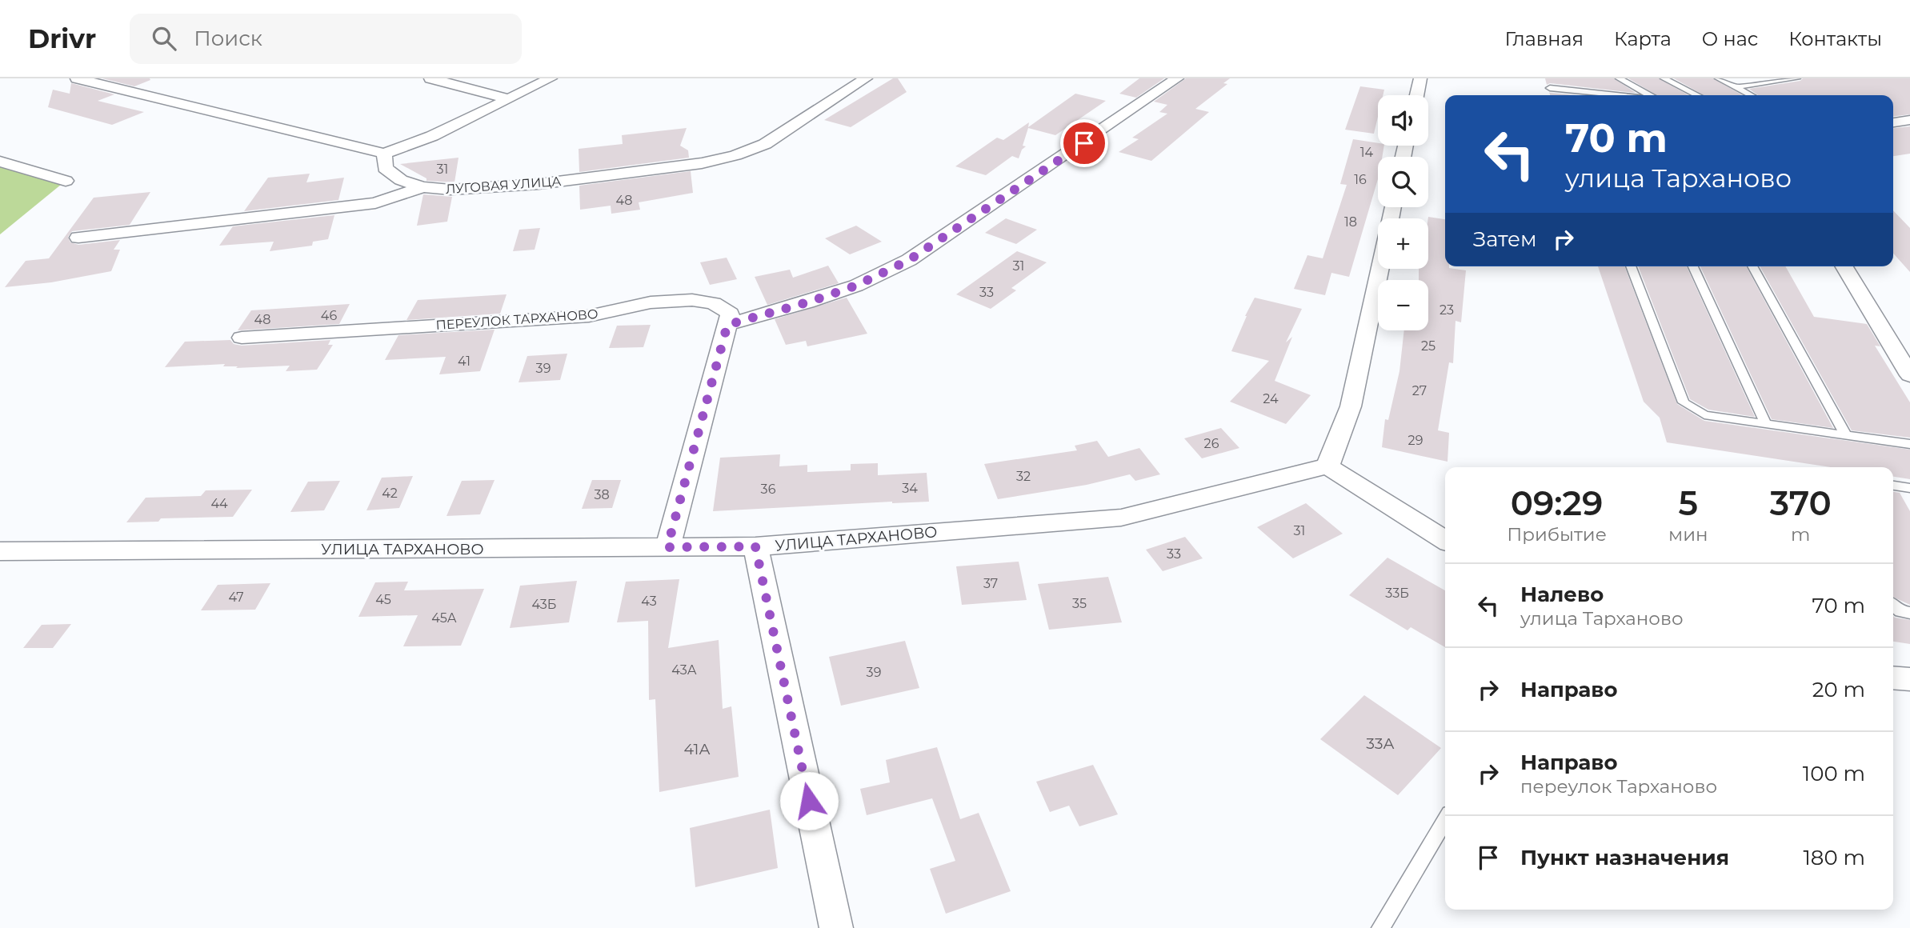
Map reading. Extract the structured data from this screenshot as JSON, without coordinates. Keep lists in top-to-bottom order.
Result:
{
  "streets": {
    "street": ["ЛУГОВАЯ УЛИЦА", "ПЕРЕУЛОК ТАРХАНОВО", "УЛИЦА ТАРХАНОВО"]
  },
  "house_numbers": [
    "14",
    "31",
    "16",
    "48",
    "18",
    "31",
    "33",
    "23",
    "46",
    "48",
    "25",
    "41",
    "39",
    "27",
    "24",
    "29",
    "26",
    "32",
    "34",
    "36",
    "42",
    "38",
    "44",
    "31",
    "33",
    "37",
    "33Б",
    "47",
    "45",
    "43",
    "35",
    "43Б",
    "45А",
    "43А",
    "39",
    "33А",
    "41А"
  ],
  "page": {
    "header": "Drivr",
    "search": "Поиск",
    "nav": [
      "Главная",
      "Карта",
      "О нас",
      "Контакты"
    ],
    "map_buttons": ["+", "−"],
    "turn": ["70 m", "улица Тарханово"],
    "then": "Затем",
    "eta": [
      "09:29",
      "Прибытие",
      "5",
      "мин",
      "370",
      "m"
    ],
    "list": [
      {
        "name": "Налево",
        "note": "улица Тарханово",
        "value": "70 m"
      },
      {
        "name": "Направо",
        "value": "20 m"
      },
      {
        "name": "Направо",
        "note": "переулок Тарханово",
        "value": "100 m"
      },
      {
        "name": "Пункт назначения",
        "value": "180 m"
      }
    ]
  }
}
